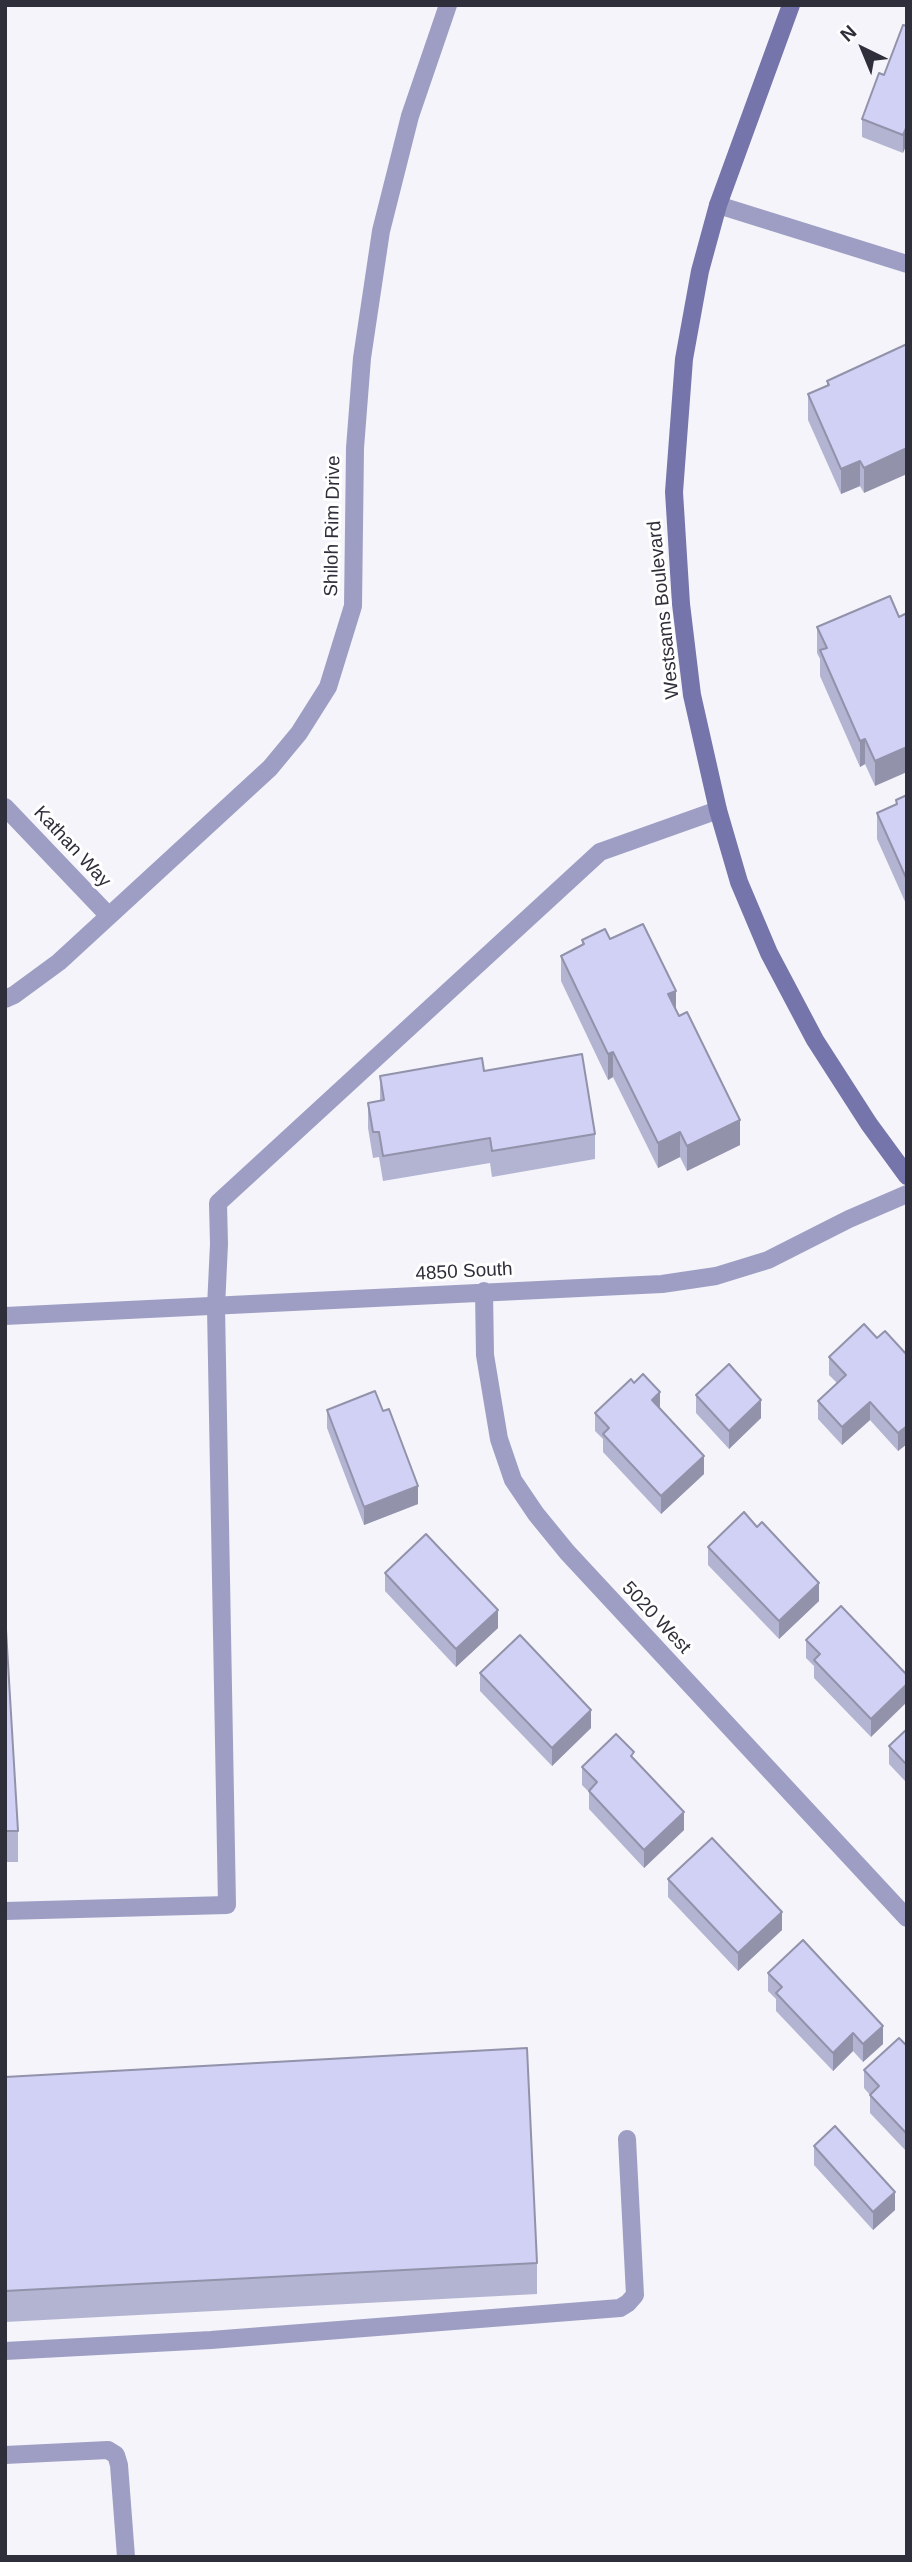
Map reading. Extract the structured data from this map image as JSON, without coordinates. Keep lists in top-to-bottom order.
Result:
{
  "streets": {
    "street": [
      "Shiloh Rim Drive",
      "Westsams Boulevard",
      "Kathan Way",
      "4850 South",
      "5020 West"
    ]
  },
  "crossings": [
    ["Shiloh Rim Drive", "Kathan Way"],
    ["4850 South", "5020 West"]
  ],
  "north": "top left"
}
